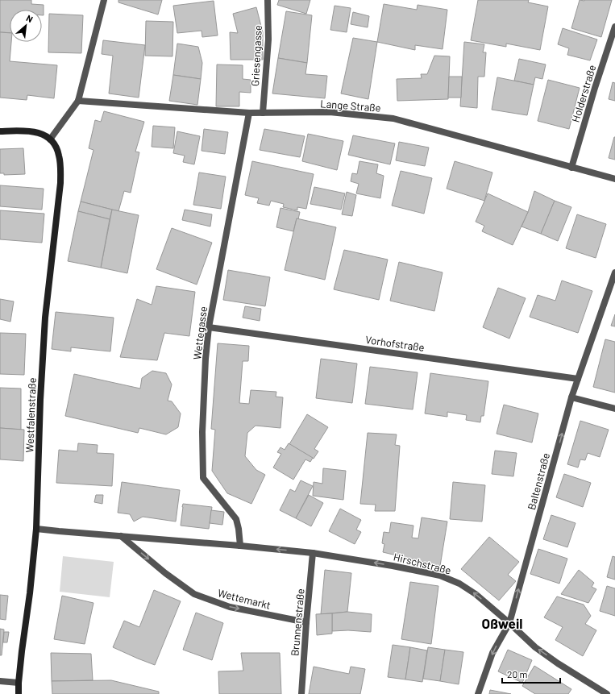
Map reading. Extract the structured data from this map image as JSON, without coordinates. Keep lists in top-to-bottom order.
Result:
{
  "streets": {
    "main road": ["Westfalenstraße"],
    "street": [
      "Griesengasse",
      "Holderstraße",
      "Lange Straße",
      "Wettegasse",
      "Vorhofstraße",
      "Baltenstraße",
      "Hirschstraße",
      "Wettemarkt",
      "Brunnenstraße"
    ]
  },
  "crossings": [
    ["Griesengasse", "Lange Straße"],
    ["Holderstraße", "Lange Straße"],
    ["Lange Straße", "Wettegasse"],
    ["Wettegasse", "Vorhofstraße"],
    ["Vorhofstraße", "Baltenstraße"],
    ["Baltenstraße", "Hirschstraße"],
    ["Hirschstraße", "Brunnenstraße"],
    ["Wettemarkt", "Brunnenstraße"]
  ],
  "one_way": ["Hirschstraße"],
  "districts": ["Oßweil"],
  "scale_bar": "20 m",
  "north": "top right"
}
